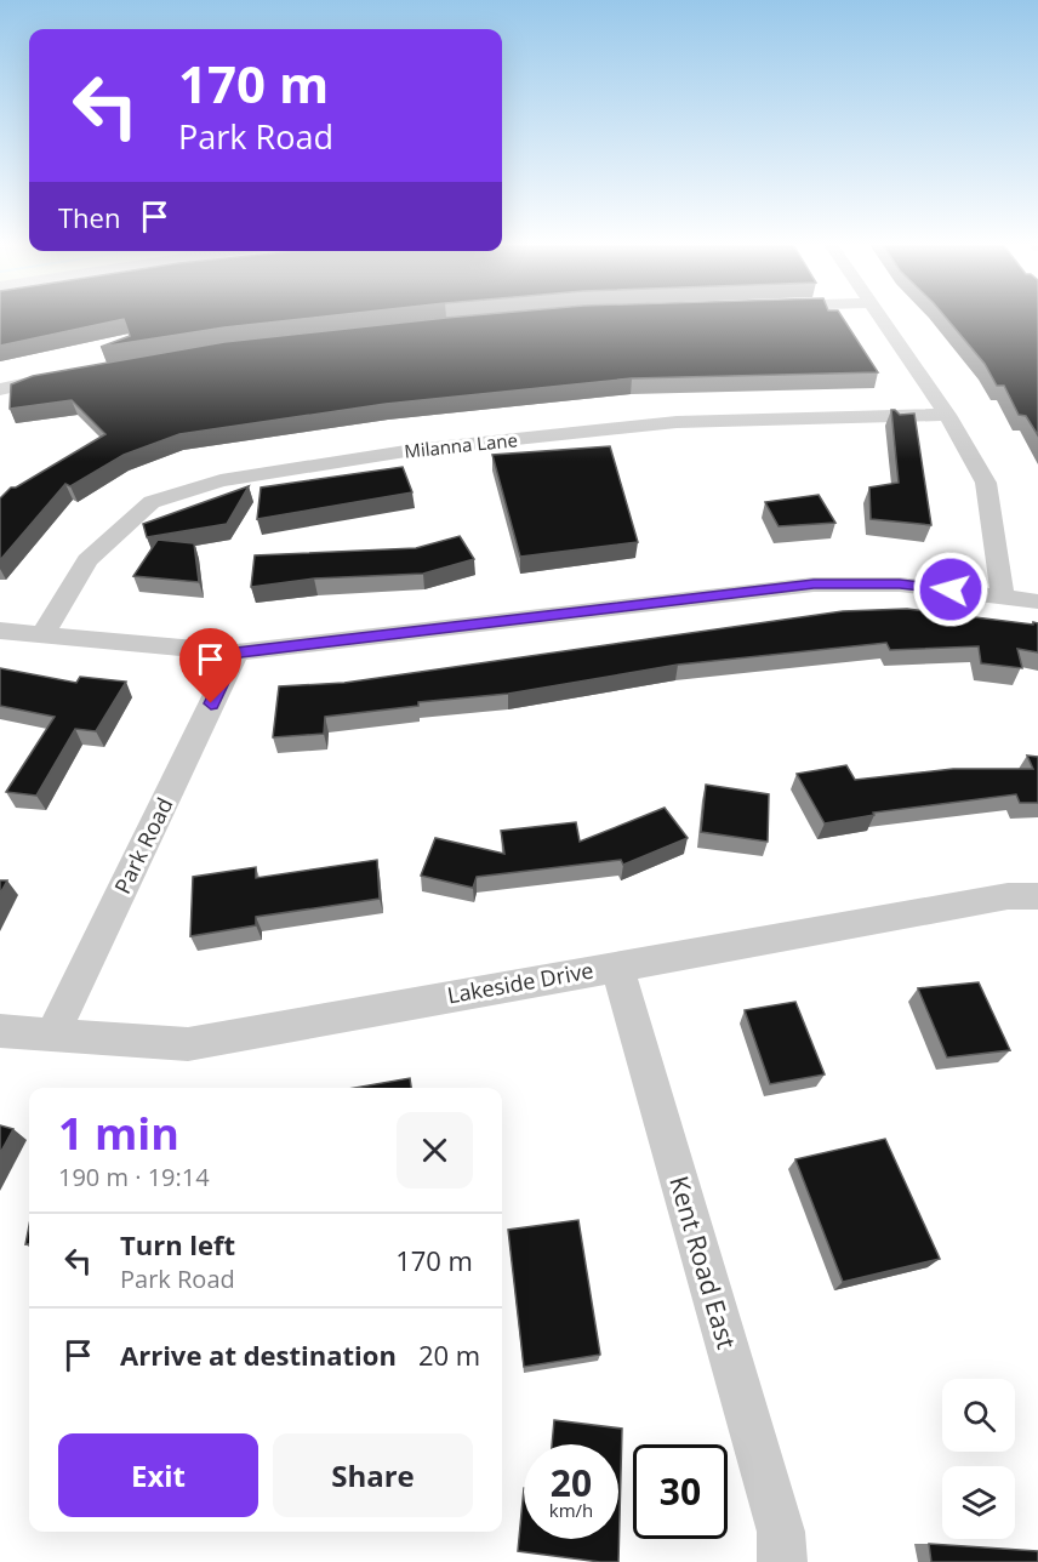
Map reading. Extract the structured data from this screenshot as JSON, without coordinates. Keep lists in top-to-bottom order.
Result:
{
  "streets": {
    "street": [
      "Milanna Lane",
      "Park Road",
      "Lakeside Drive",
      "Kent Road East"
    ]
  },
  "crossings": [
    ["Park Road", "Lakeside Drive"],
    ["Lakeside Drive", "Kent Road East"]
  ],
  "page": {
    "turn": ["170 m", "Park Road"],
    "then": "Then",
    "heading": ["1 min", "190 m · 19:14"],
    "list": [
      {
        "name": "Turn left",
        "note": "Park Road",
        "value": "170 m"
      },
      {
        "name": "Arrive at destination",
        "value": "20 m"
      }
    ],
    "buttons": ["Exit", "Share"],
    "speed": "20 km/h",
    "limit": "30"
  }
}
